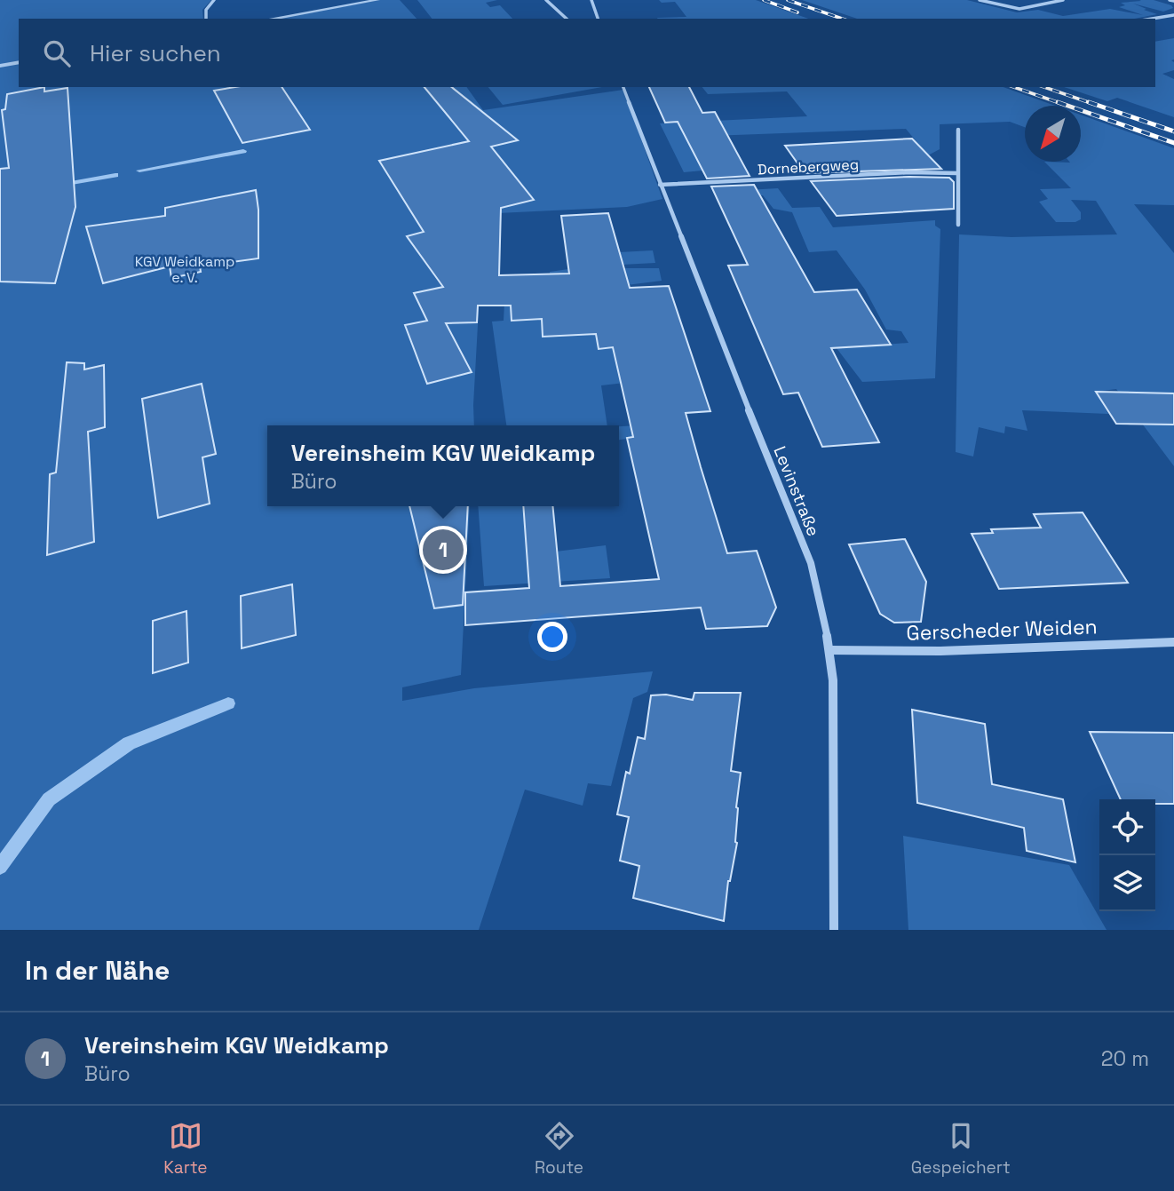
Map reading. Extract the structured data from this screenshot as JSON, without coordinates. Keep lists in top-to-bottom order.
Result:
{
  "streets": {
    "street": ["Dornebergweg", "Levinstraße", "Gerscheder Weiden"]
  },
  "crossings": [
    ["Dornebergweg", "Levinstraße"],
    ["Levinstraße", "Gerscheder Weiden"]
  ],
  "parks": ["KGV Weidkamp e. V."],
  "north": "bottom left",
  "page": {
    "search": "Hier suchen",
    "popup": ["Vereinsheim KGV Weidkamp", "Büro"],
    "pins": "1",
    "heading": "In der Nähe",
    "list": [
      {
        "mark": "1",
        "name": "Vereinsheim KGV Weidkamp",
        "note": "Büro",
        "value": "20 m"
      }
    ],
    "nav": ["Karte", "Route", "Gespeichert"]
  }
}
